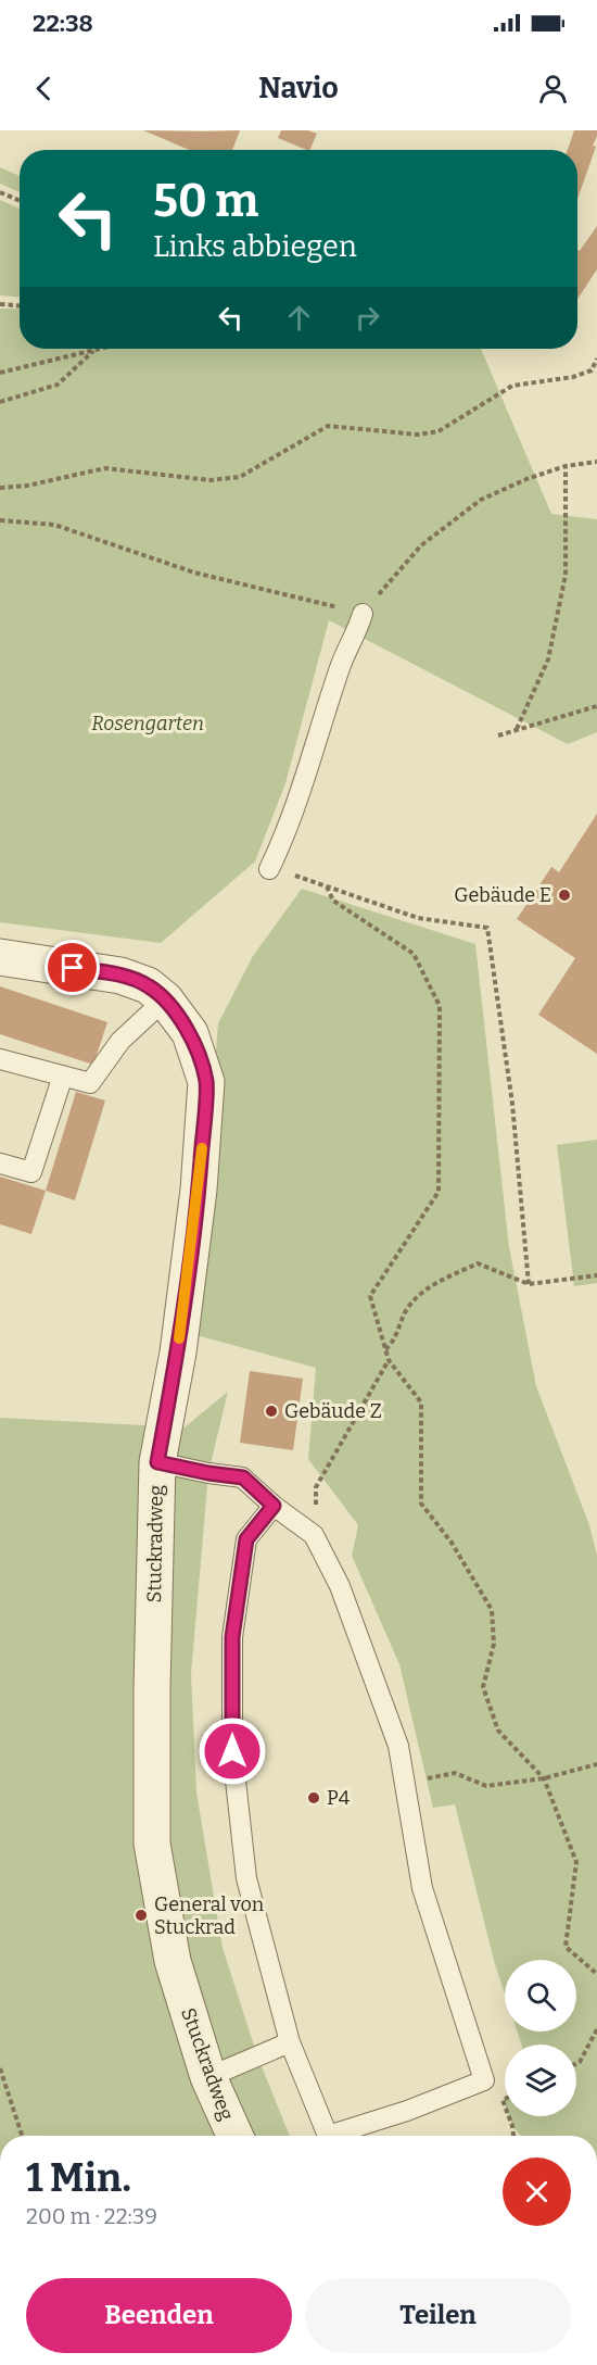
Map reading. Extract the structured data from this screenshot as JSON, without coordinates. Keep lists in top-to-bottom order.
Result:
{
  "streets": {
    "street": ["Stuckradweg"]
  },
  "parks": ["Rosengarten"],
  "places": [
    "Gebäude E",
    "Gebäude Z",
    "P4",
    "General von Stuckrad"
  ],
  "page": {
    "status": "22:38",
    "header": "Navio",
    "turn": ["50 m", "Links abbiegen"],
    "heading": ["1 Min.", "200 m · 22:39"],
    "buttons": ["Beenden", "Teilen"]
  }
}
